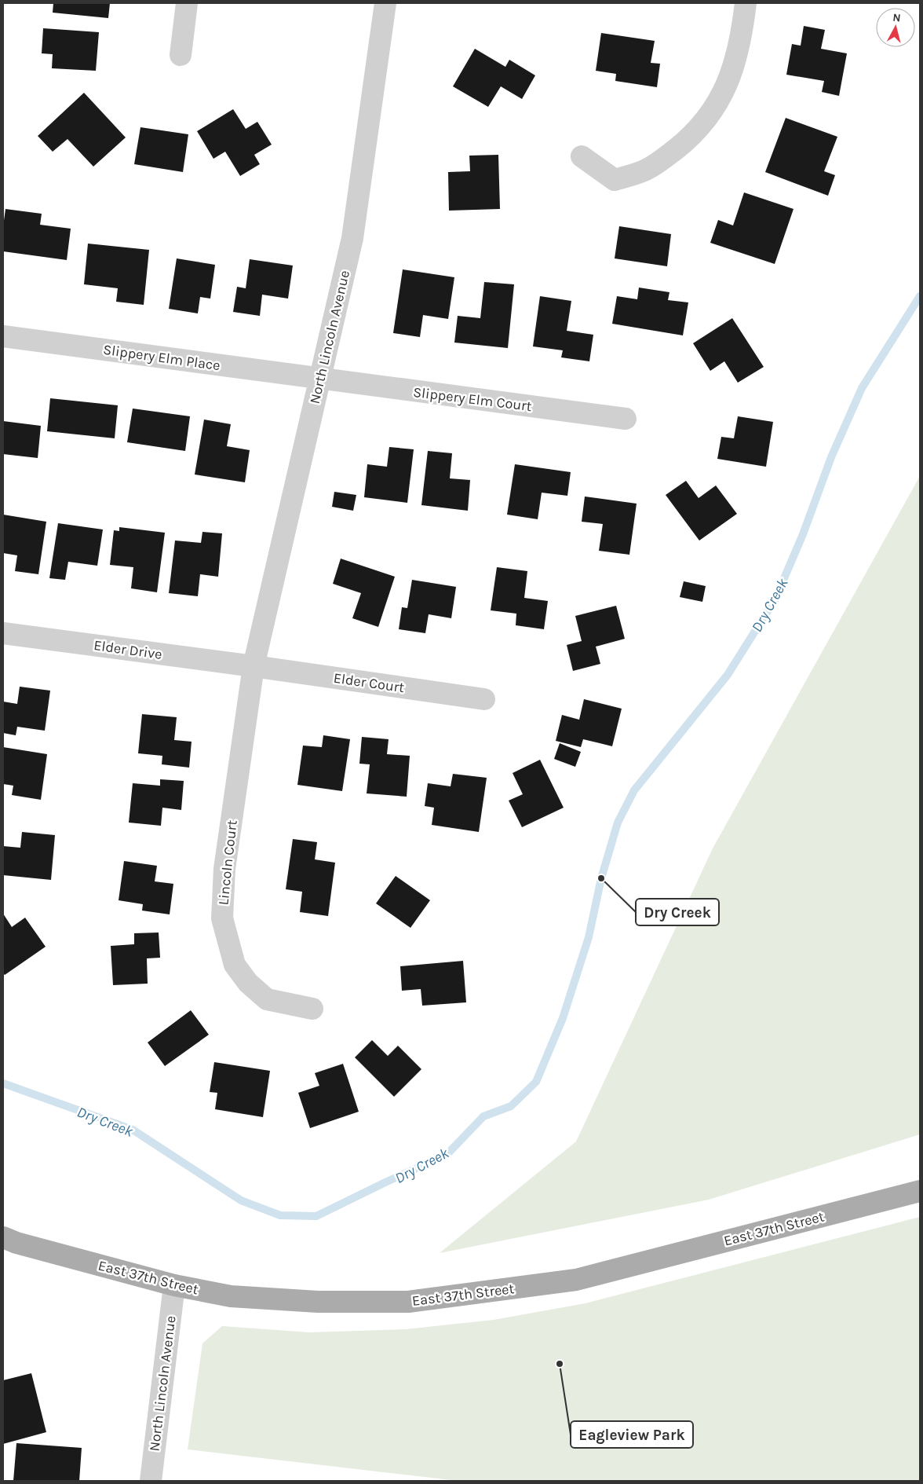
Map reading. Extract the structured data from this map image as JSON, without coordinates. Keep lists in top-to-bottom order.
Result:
{
  "streets": {
    "main road": ["East 37th Street"],
    "street": [
      "North Lincoln Avenue",
      "Slippery Elm Place",
      "Slippery Elm Court",
      "Elder Drive",
      "Elder Court",
      "Lincoln Court"
    ]
  },
  "crossings": [
    ["North Lincoln Avenue", "Slippery Elm Place"],
    ["North Lincoln Avenue", "Slippery Elm Court"],
    ["North Lincoln Avenue", "Elder Drive"],
    ["North Lincoln Avenue", "Elder Court"],
    ["North Lincoln Avenue", "Lincoln Court"],
    ["North Lincoln Avenue", "East 37th Street"],
    ["Slippery Elm Place", "Slippery Elm Court"],
    ["Elder Drive", "Elder Court"],
    ["Elder Drive", "Lincoln Court"],
    ["Elder Court", "Lincoln Court"]
  ],
  "water": ["Dry Creek"],
  "places": ["Dry Creek", "Eagleview Park"],
  "north": "top"
}
